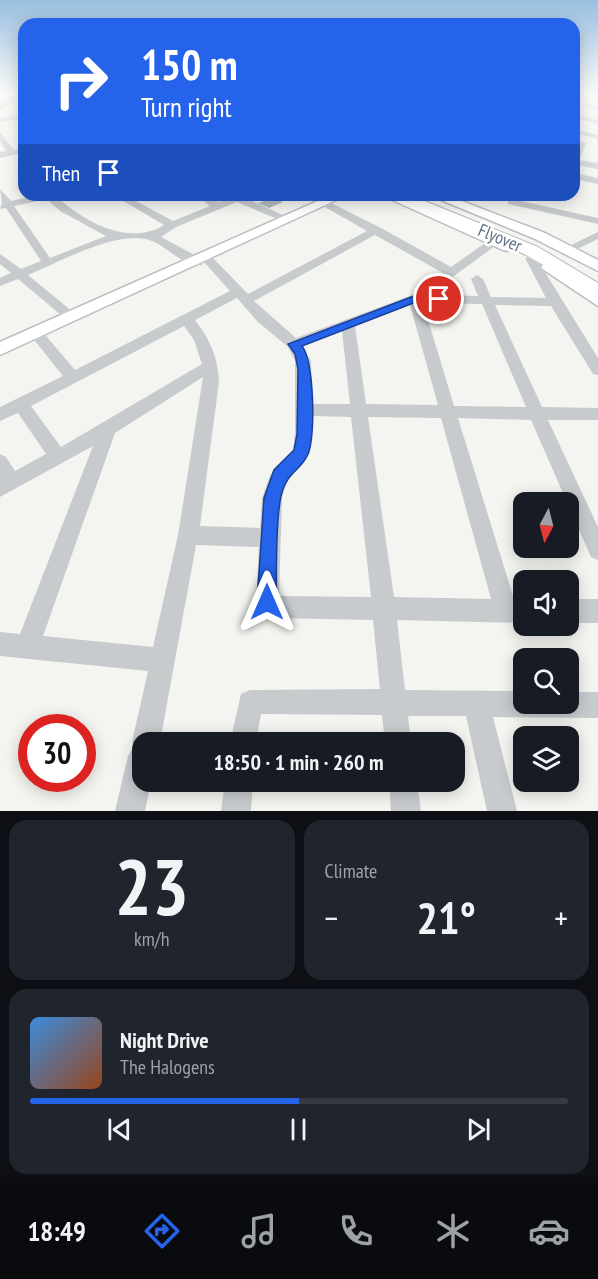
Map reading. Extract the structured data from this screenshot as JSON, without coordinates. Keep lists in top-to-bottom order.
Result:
{
  "streets": {
    "highway": ["Flyover"]
  },
  "north": "bottom",
  "page": {
    "turn": ["150 m", "Turn right"],
    "then": "Then",
    "limit": "30",
    "trip": "18:50 · 1 min · 260 m",
    "tile": [
      ["23", "km/h"],
      "Climate"
    ],
    "heat": ["−", "21°", "+"],
    "song": ["Night Drive", "The Halogens"],
    "tabs": "18:49"
  }
}
